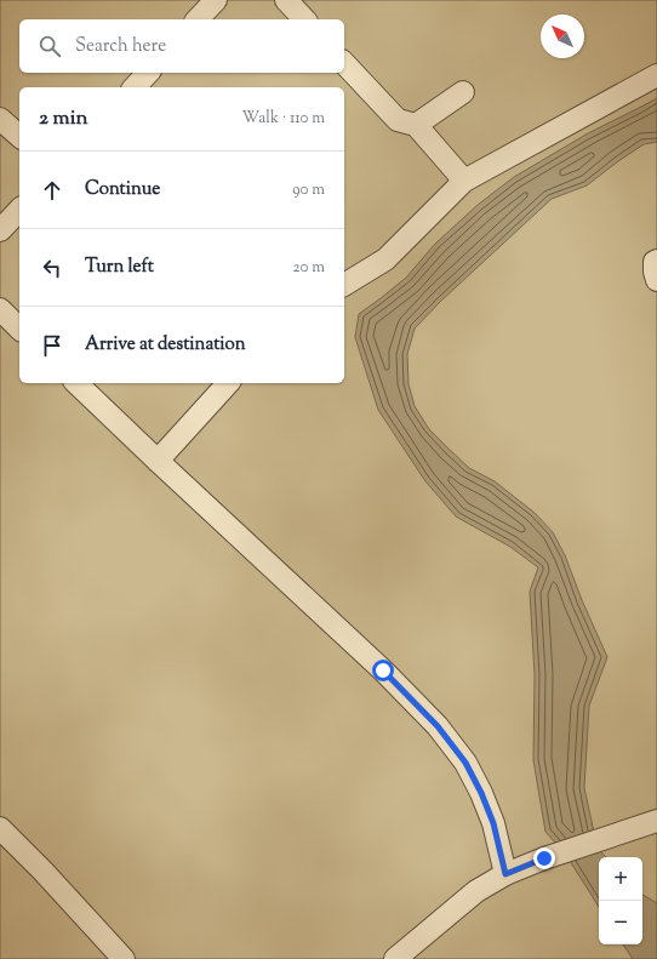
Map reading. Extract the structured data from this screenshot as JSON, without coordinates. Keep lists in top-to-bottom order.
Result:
{
  "north": "top left",
  "page": {
    "search": "Search here",
    "heading": ["2 min", "Walk · 110 m"],
    "list": [
      ["Continue", "90 m"],
      ["Turn left", "20 m"],
      "Arrive at destination"
    ],
    "map_buttons": ["+", "−"]
  }
}
